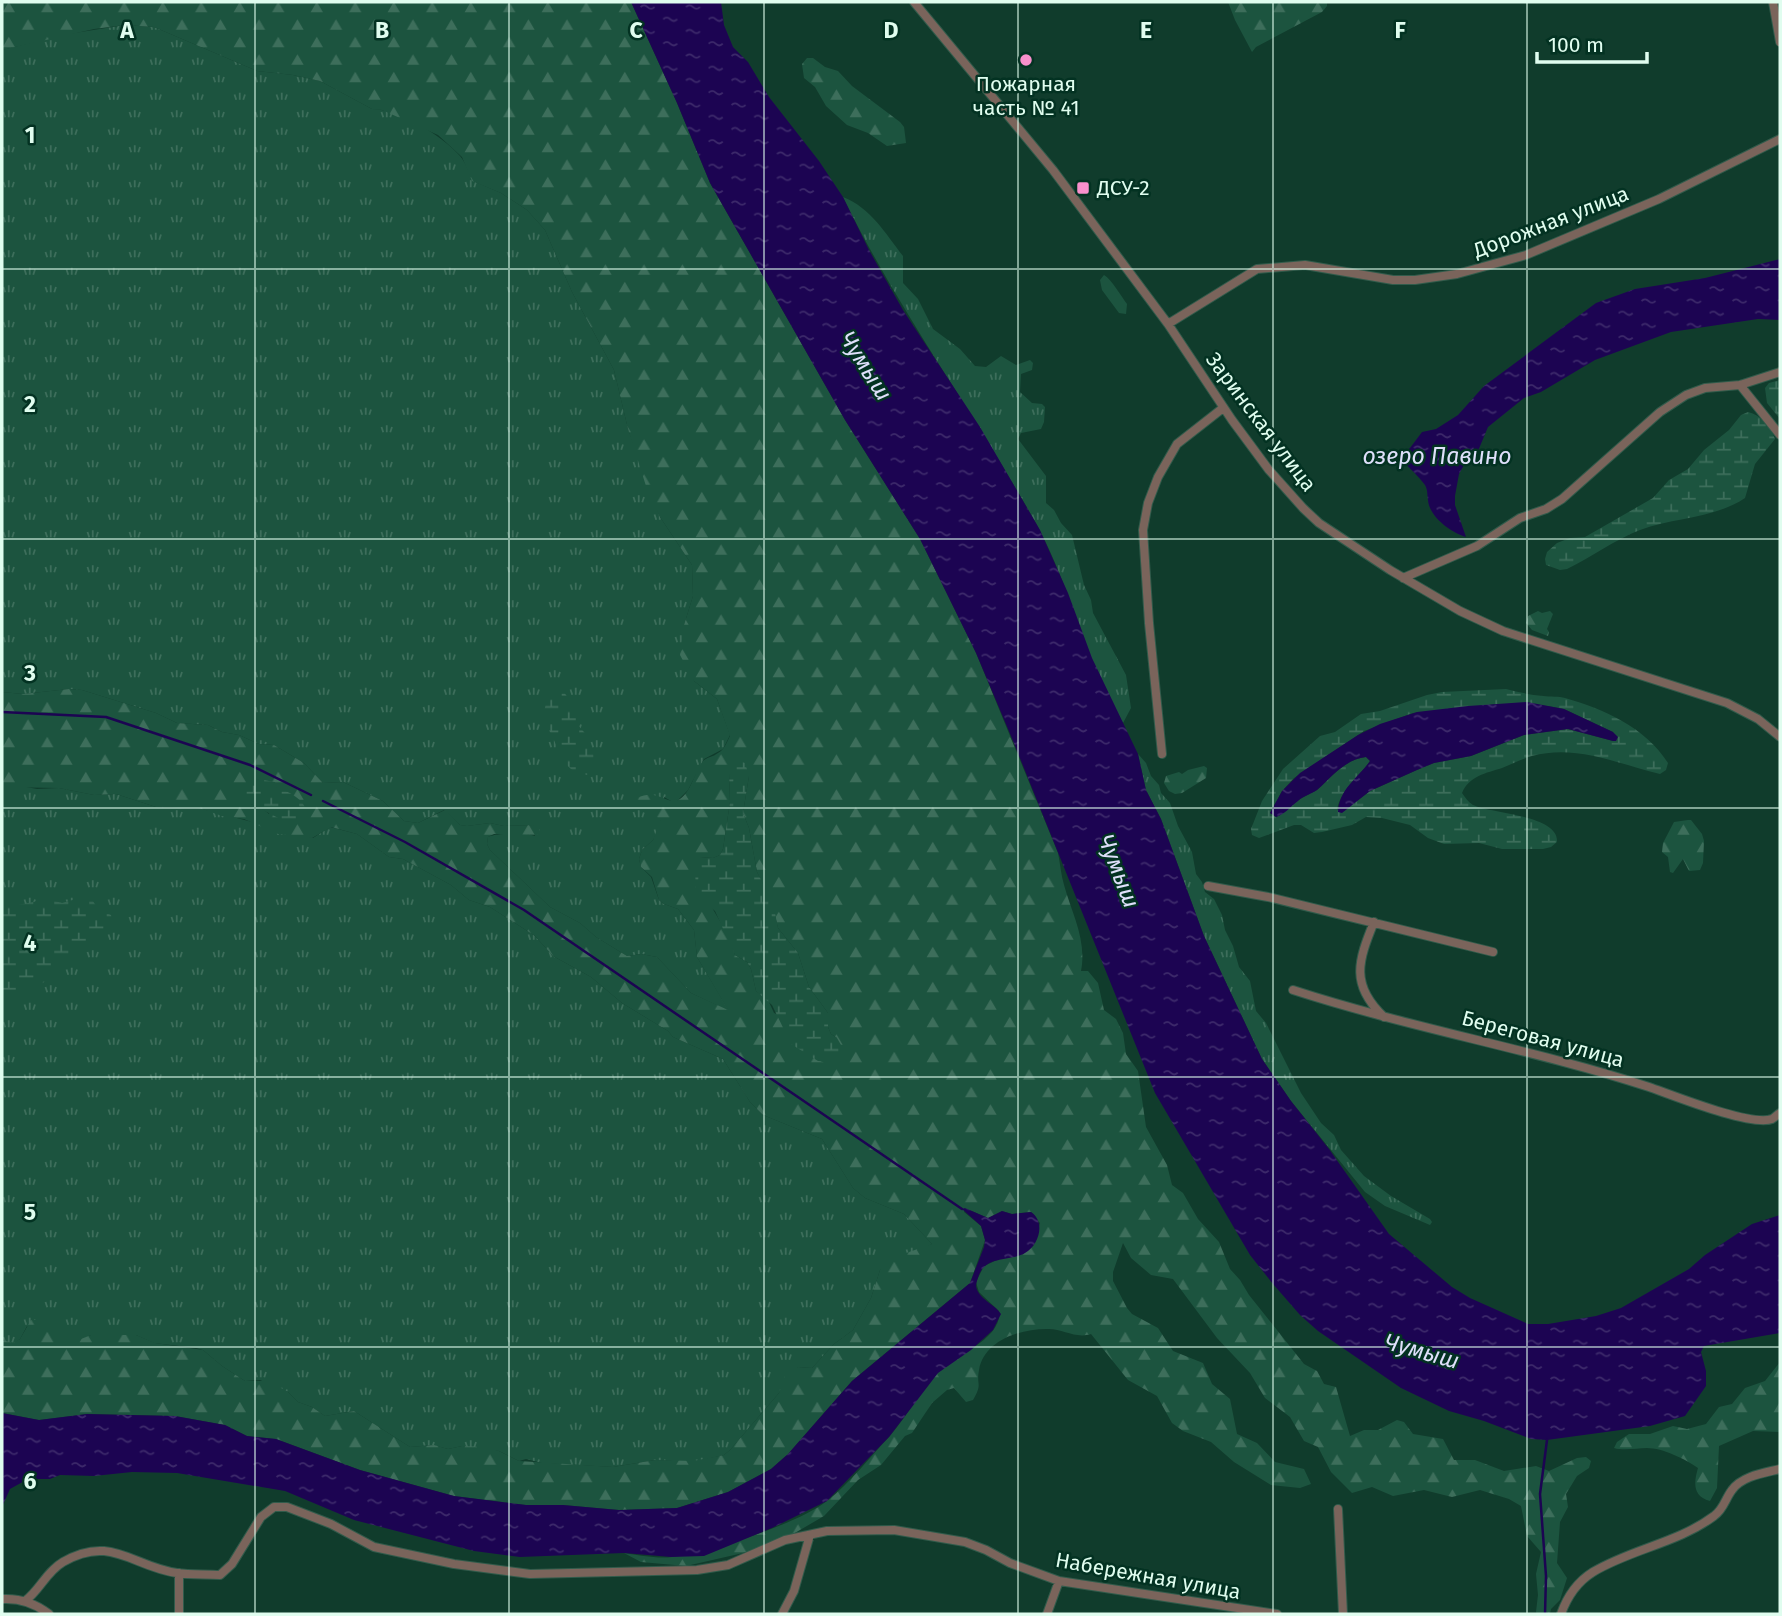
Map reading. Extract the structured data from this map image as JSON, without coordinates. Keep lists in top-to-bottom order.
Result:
{
  "streets": {
    "street": [
      "Дорожная улица",
      "Заринская улица",
      "Береговая улица",
      "Набережная улица"
    ]
  },
  "crossings": [
    ["Дорожная улица", "Заринская улица"]
  ],
  "water": ["Чумыш", "озеро Павино"],
  "places": {
    "other": ["Пожарная часть № 41"],
    "transit": ["ДСУ-2"]
  },
  "scale_bar": "100 m",
  "grid": {
    "columns": [
      "A",
      "B",
      "C",
      "D",
      "E",
      "F"
    ],
    "rows": [
      "1",
      "2",
      "3",
      "4",
      "5",
      "6"
    ]
  }
}
